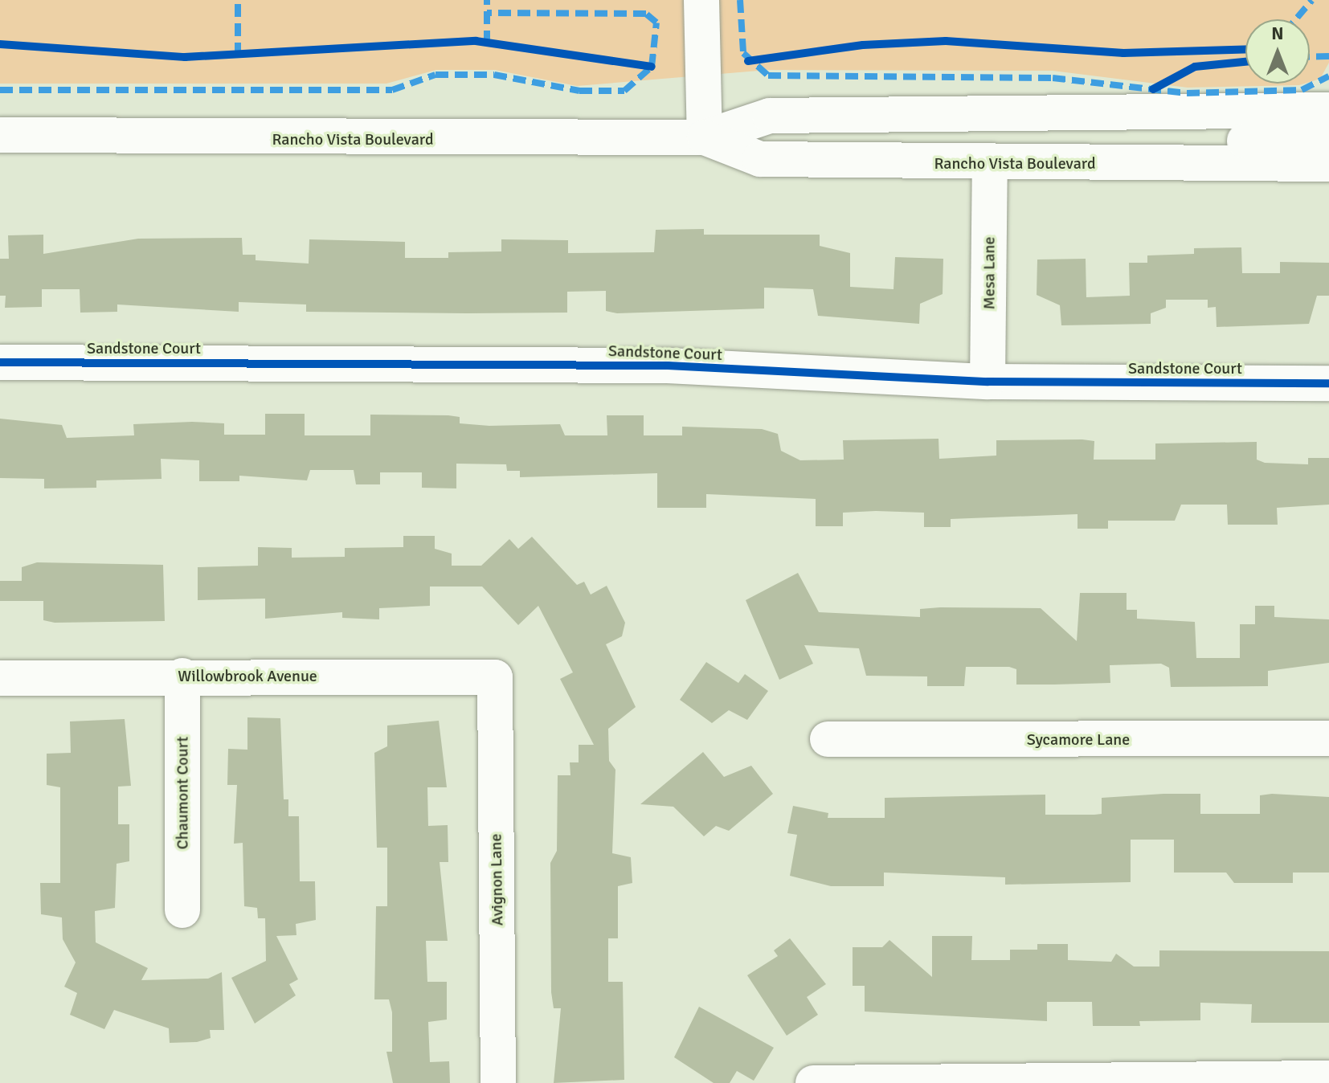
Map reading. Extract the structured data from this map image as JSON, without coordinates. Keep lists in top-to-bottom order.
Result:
{
  "streets": {
    "street": [
      "Rancho Vista Boulevard",
      "Mesa Lane",
      "Sandstone Court",
      "Willowbrook Avenue",
      "Sycamore Lane",
      "Chaumont Court",
      "Avignon Lane"
    ]
  },
  "crossings": [
    ["Rancho Vista Boulevard", "Mesa Lane"],
    ["Mesa Lane", "Sandstone Court"],
    ["Willowbrook Avenue", "Chaumont Court"],
    ["Willowbrook Avenue", "Avignon Lane"]
  ],
  "north": "top"
}
